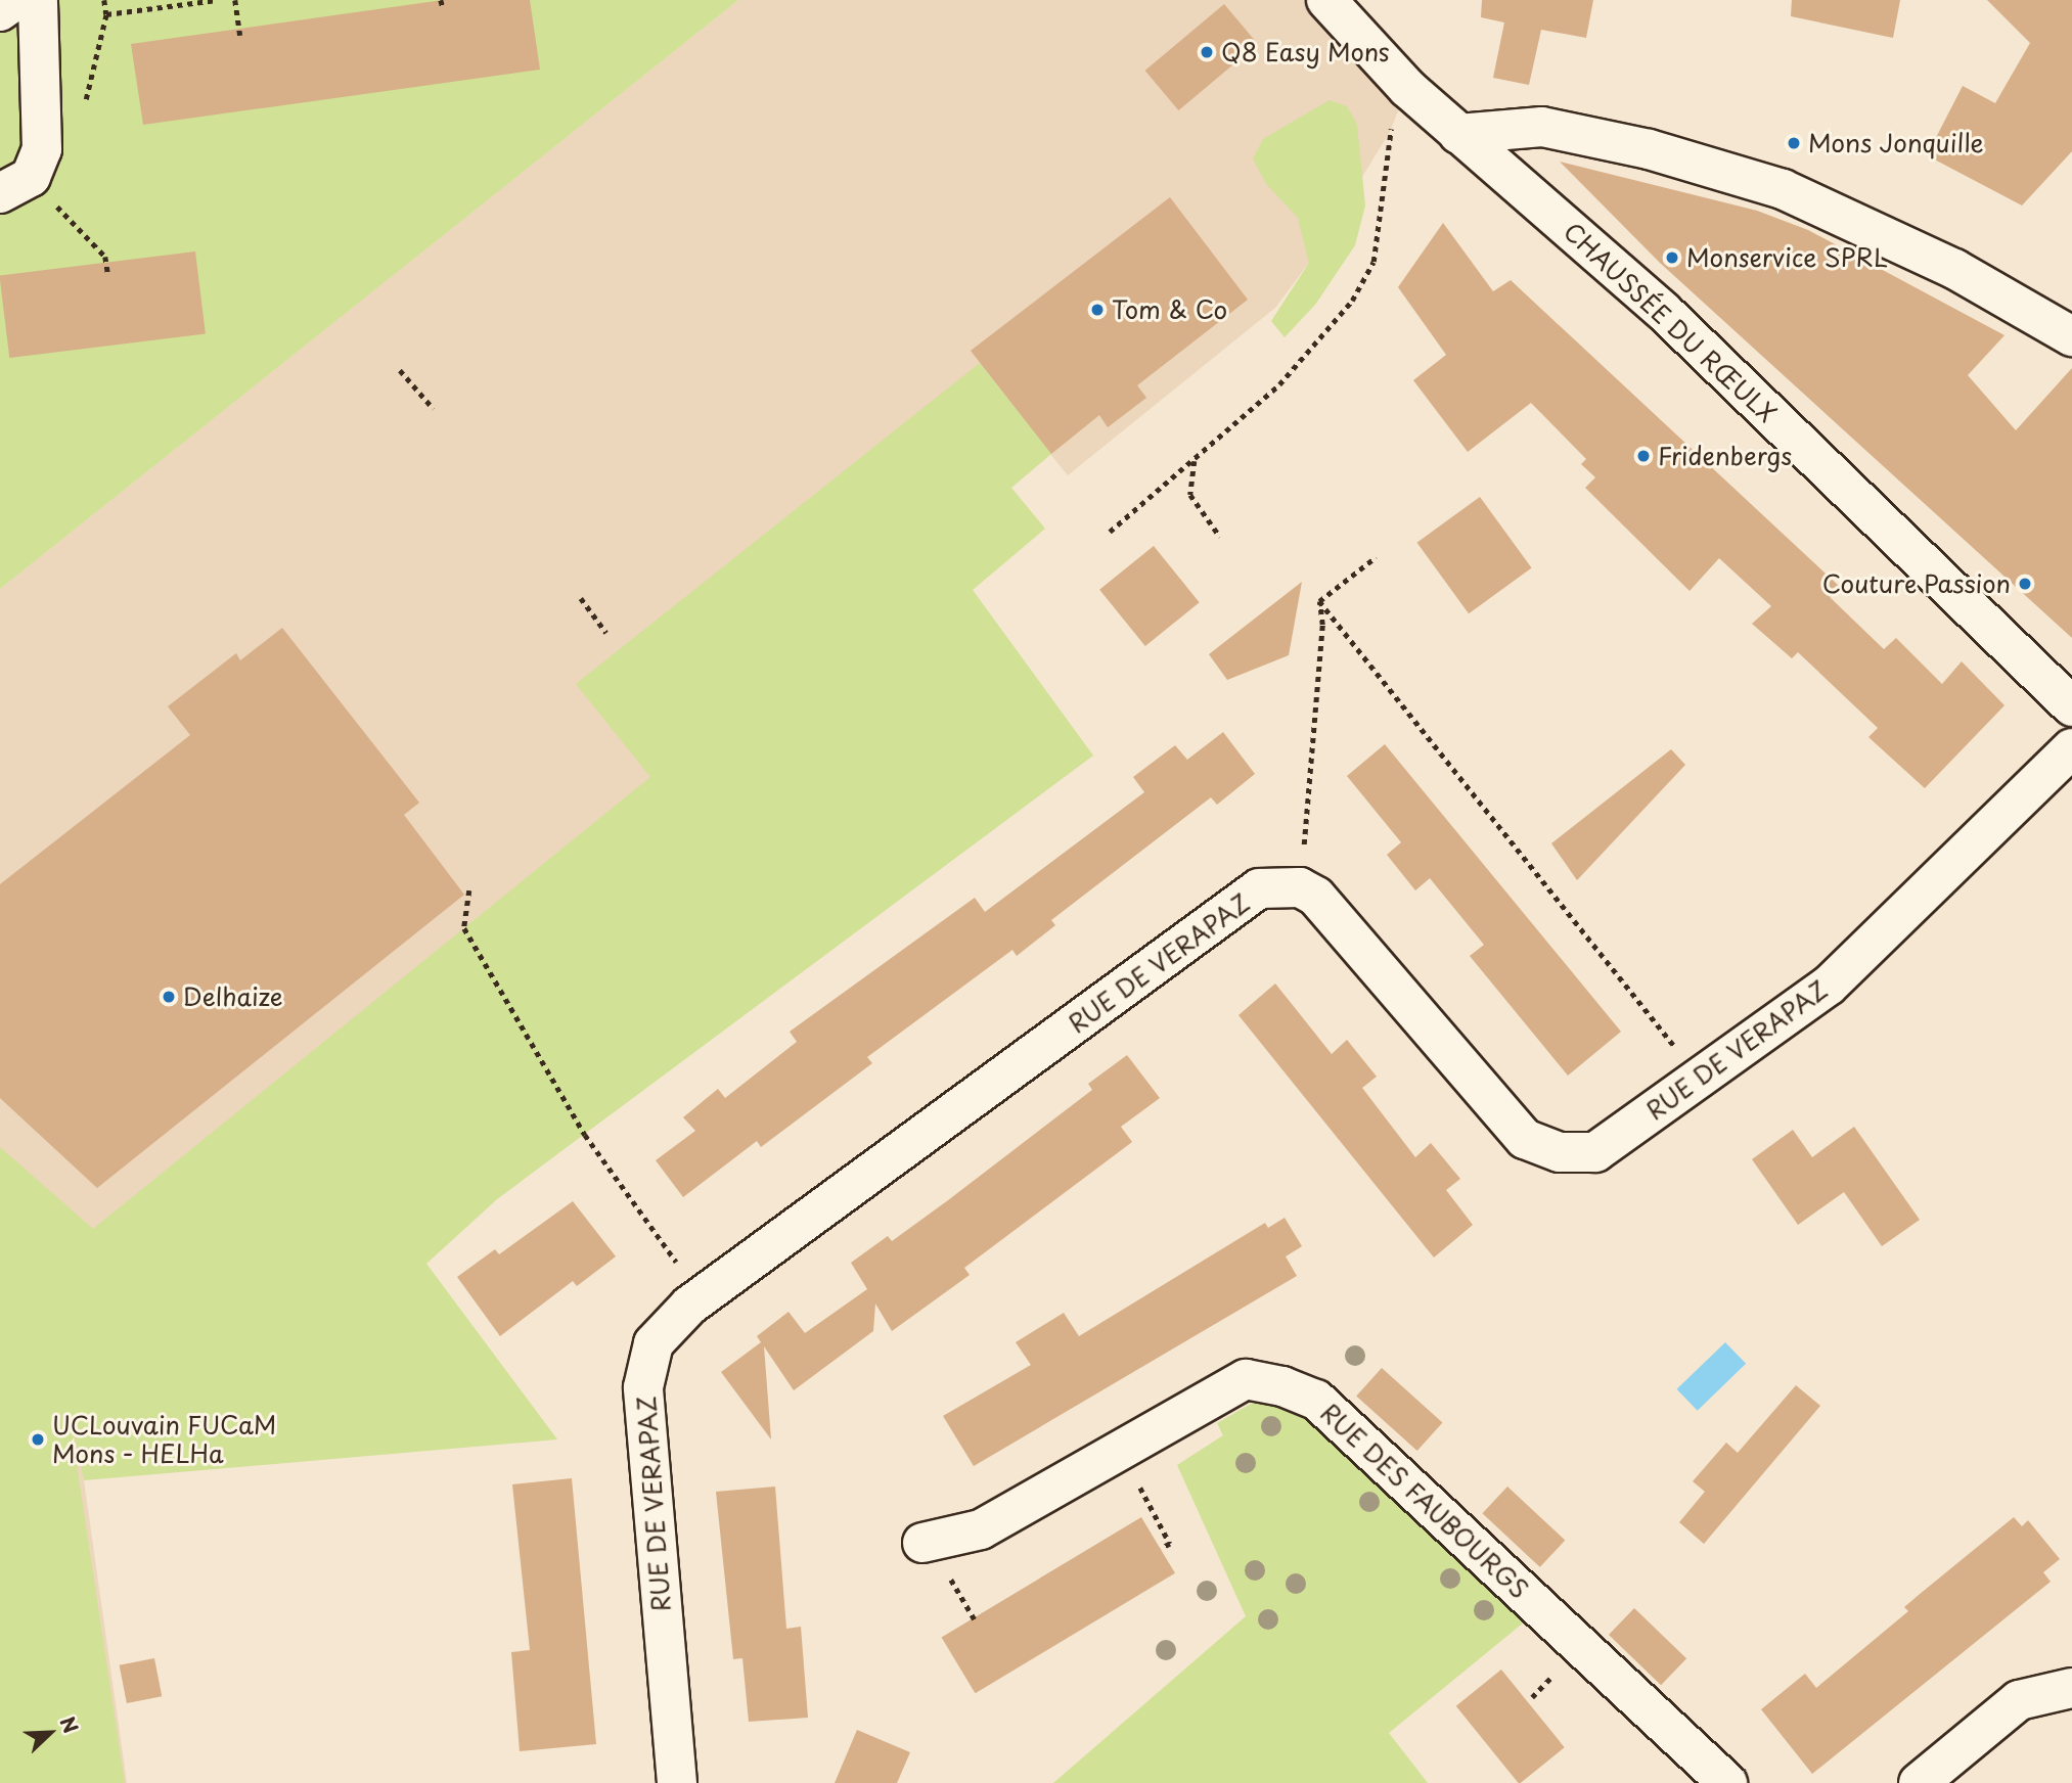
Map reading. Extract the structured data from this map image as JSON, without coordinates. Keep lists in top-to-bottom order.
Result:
{
  "streets": {
    "street": ["CHAUSSÉE DU RŒULX", "RUE DE VERAPAZ", "RUE DES FAUBOURGS"]
  },
  "places": [
    "Q8 Easy Mons",
    "Mons Jonquille",
    "Monservice SPRL",
    "Tom & Co",
    "Fridenbergs",
    "Couture Passion",
    "Delhaize",
    "UCLouvain FUCaM Mons - HELHa"
  ],
  "north": "top right"
}
